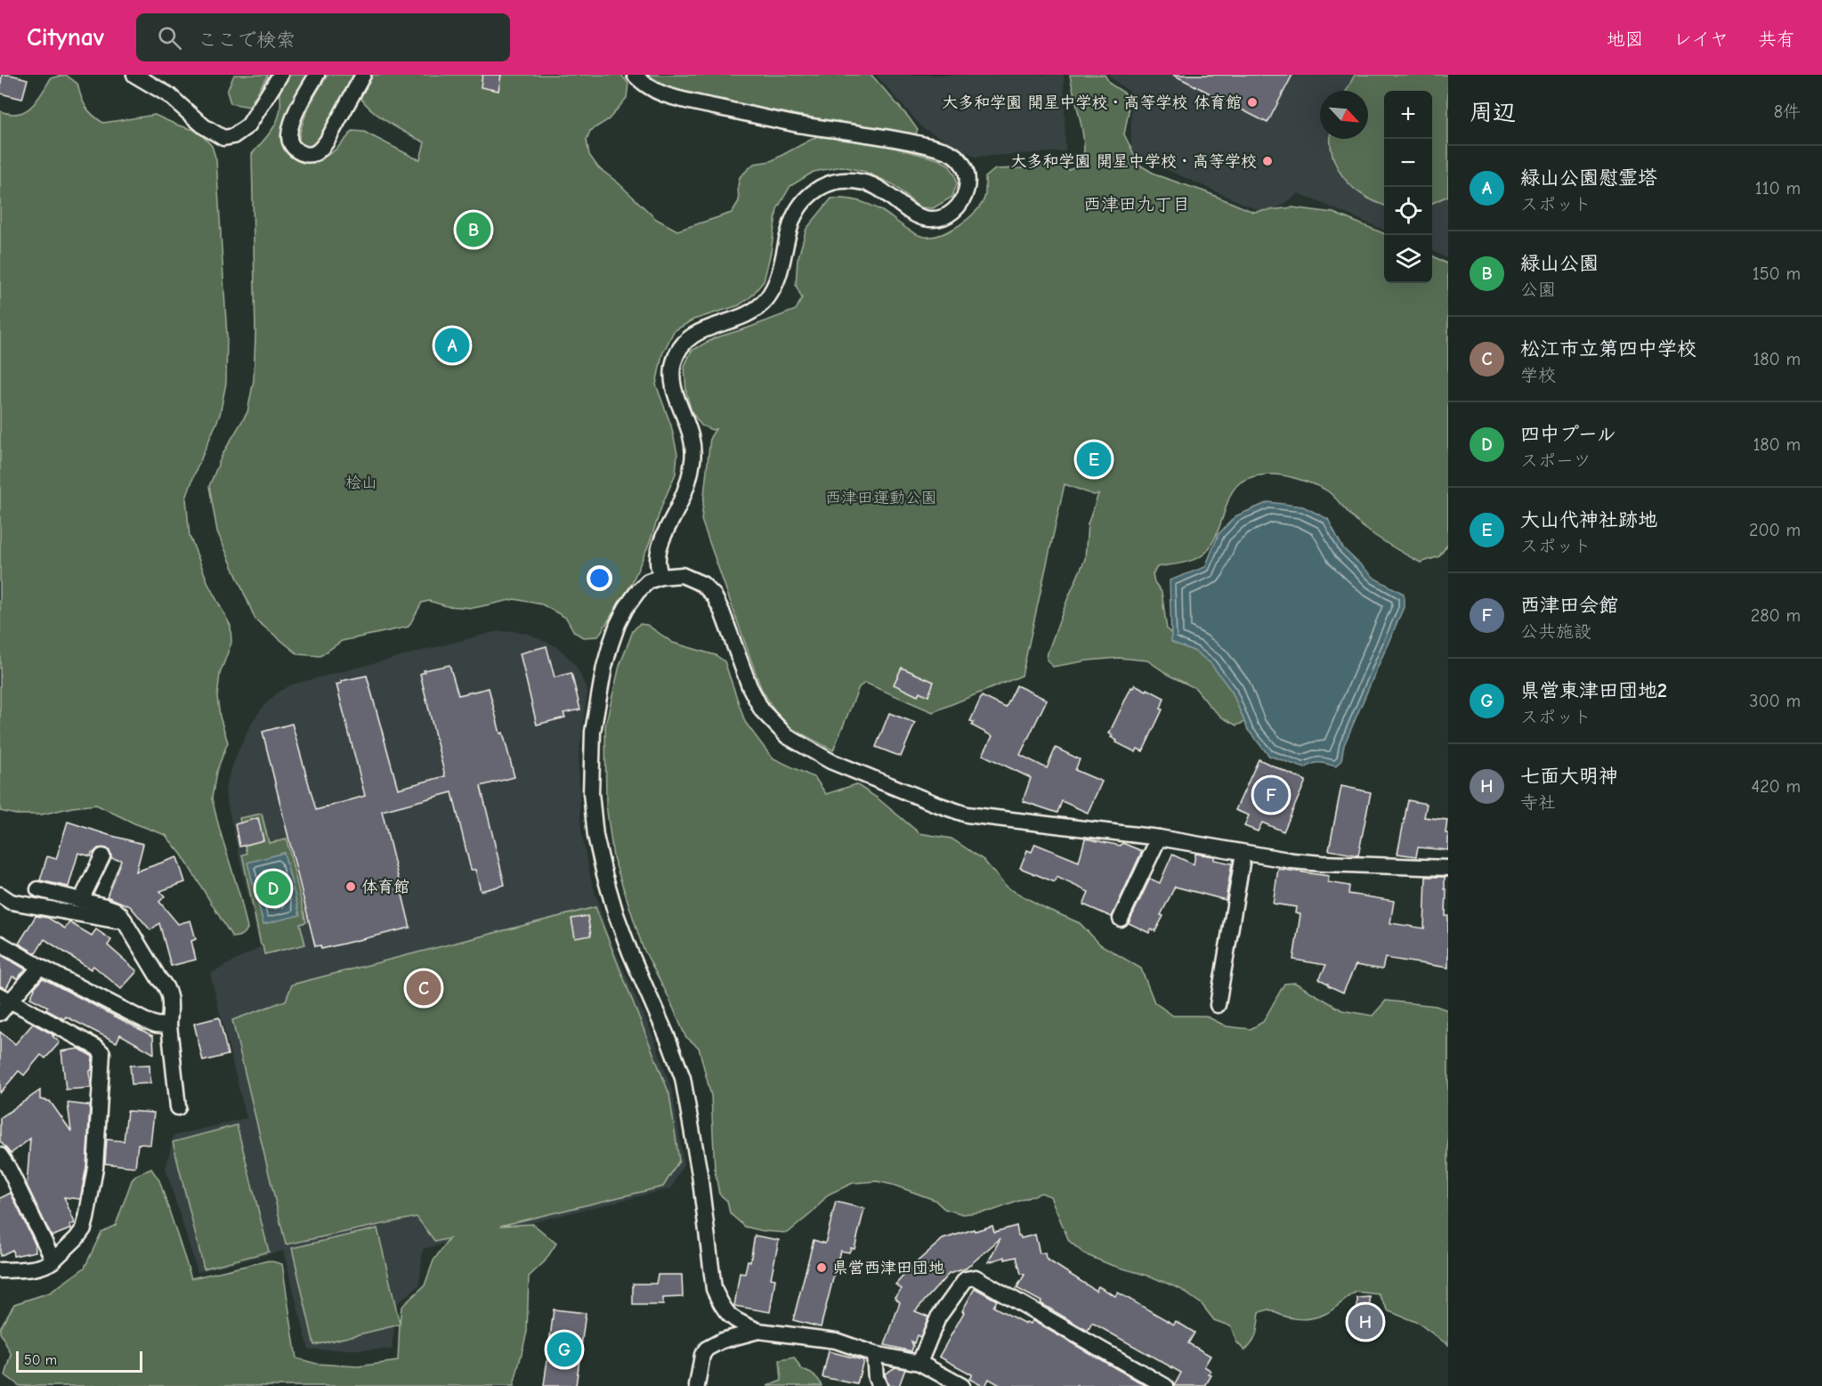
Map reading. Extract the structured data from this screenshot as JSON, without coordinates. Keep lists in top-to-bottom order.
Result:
{
  "districts": ["西津田九丁目"],
  "parks": ["桧山", "西津田運動公園"],
  "places": [
    "大多和学園 開星中学校・高等学校 体育館",
    "大多和学園 開星中学校・高等学校",
    "体育館",
    "県営西津田団地"
  ],
  "scale_bar": "50 m",
  "north": "bottom right",
  "page": {
    "header": "Citynav",
    "search": "ここで検索",
    "nav": ["地図", "レイヤ", "共有"],
    "heading": ["周辺", "8件"],
    "map_buttons": ["+", "−"],
    "list": [
      {
        "mark": "A",
        "name": "緑山公園慰霊塔",
        "note": "スポット",
        "value": "110 m"
      },
      {
        "mark": "B",
        "name": "緑山公園",
        "note": "公園",
        "value": "150 m"
      },
      {
        "mark": "C",
        "name": "松江市立第四中学校",
        "note": "学校",
        "value": "180 m"
      },
      {
        "mark": "D",
        "name": "四中プール",
        "note": "スポーツ",
        "value": "180 m"
      },
      {
        "mark": "E",
        "name": "大山代神社跡地",
        "note": "スポット",
        "value": "200 m"
      },
      {
        "mark": "F",
        "name": "西津田会館",
        "note": "公共施設",
        "value": "280 m"
      },
      {
        "mark": "G",
        "name": "県営東津田団地2",
        "note": "スポット",
        "value": "300 m"
      },
      {
        "mark": "H",
        "name": "七面大明神",
        "note": "寺社",
        "value": "420 m"
      }
    ],
    "pins": [
      "B",
      "A",
      "E",
      "F",
      "D",
      "C",
      "H",
      "G"
    ],
    "scale": "50 m"
  }
}
